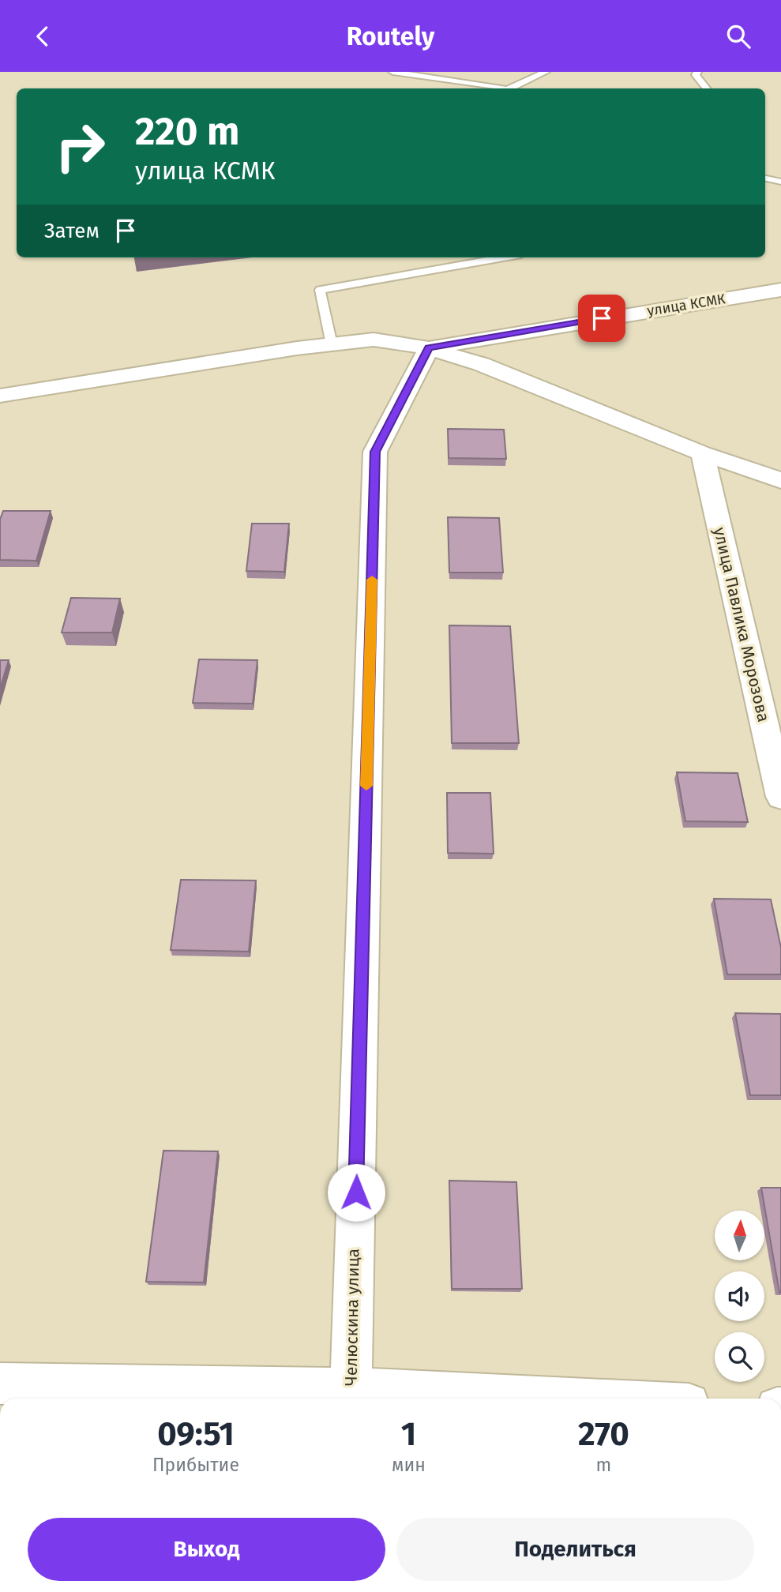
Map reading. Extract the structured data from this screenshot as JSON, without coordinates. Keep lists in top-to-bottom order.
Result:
{
  "streets": {
    "street": ["улица КСМК", "улица Павлика Морозова", "Челюскина улица"]
  },
  "crossings": [
    ["улица КСМК", "Челюскина улица"]
  ],
  "north": "top",
  "page": {
    "header": "Routely",
    "turn": ["220 m", "улица КСМК"],
    "then": "Затем",
    "eta": [
      "09:51",
      "Прибытие",
      "1",
      "мин",
      "270",
      "m"
    ],
    "buttons": ["Выход", "Поделиться"]
  }
}
